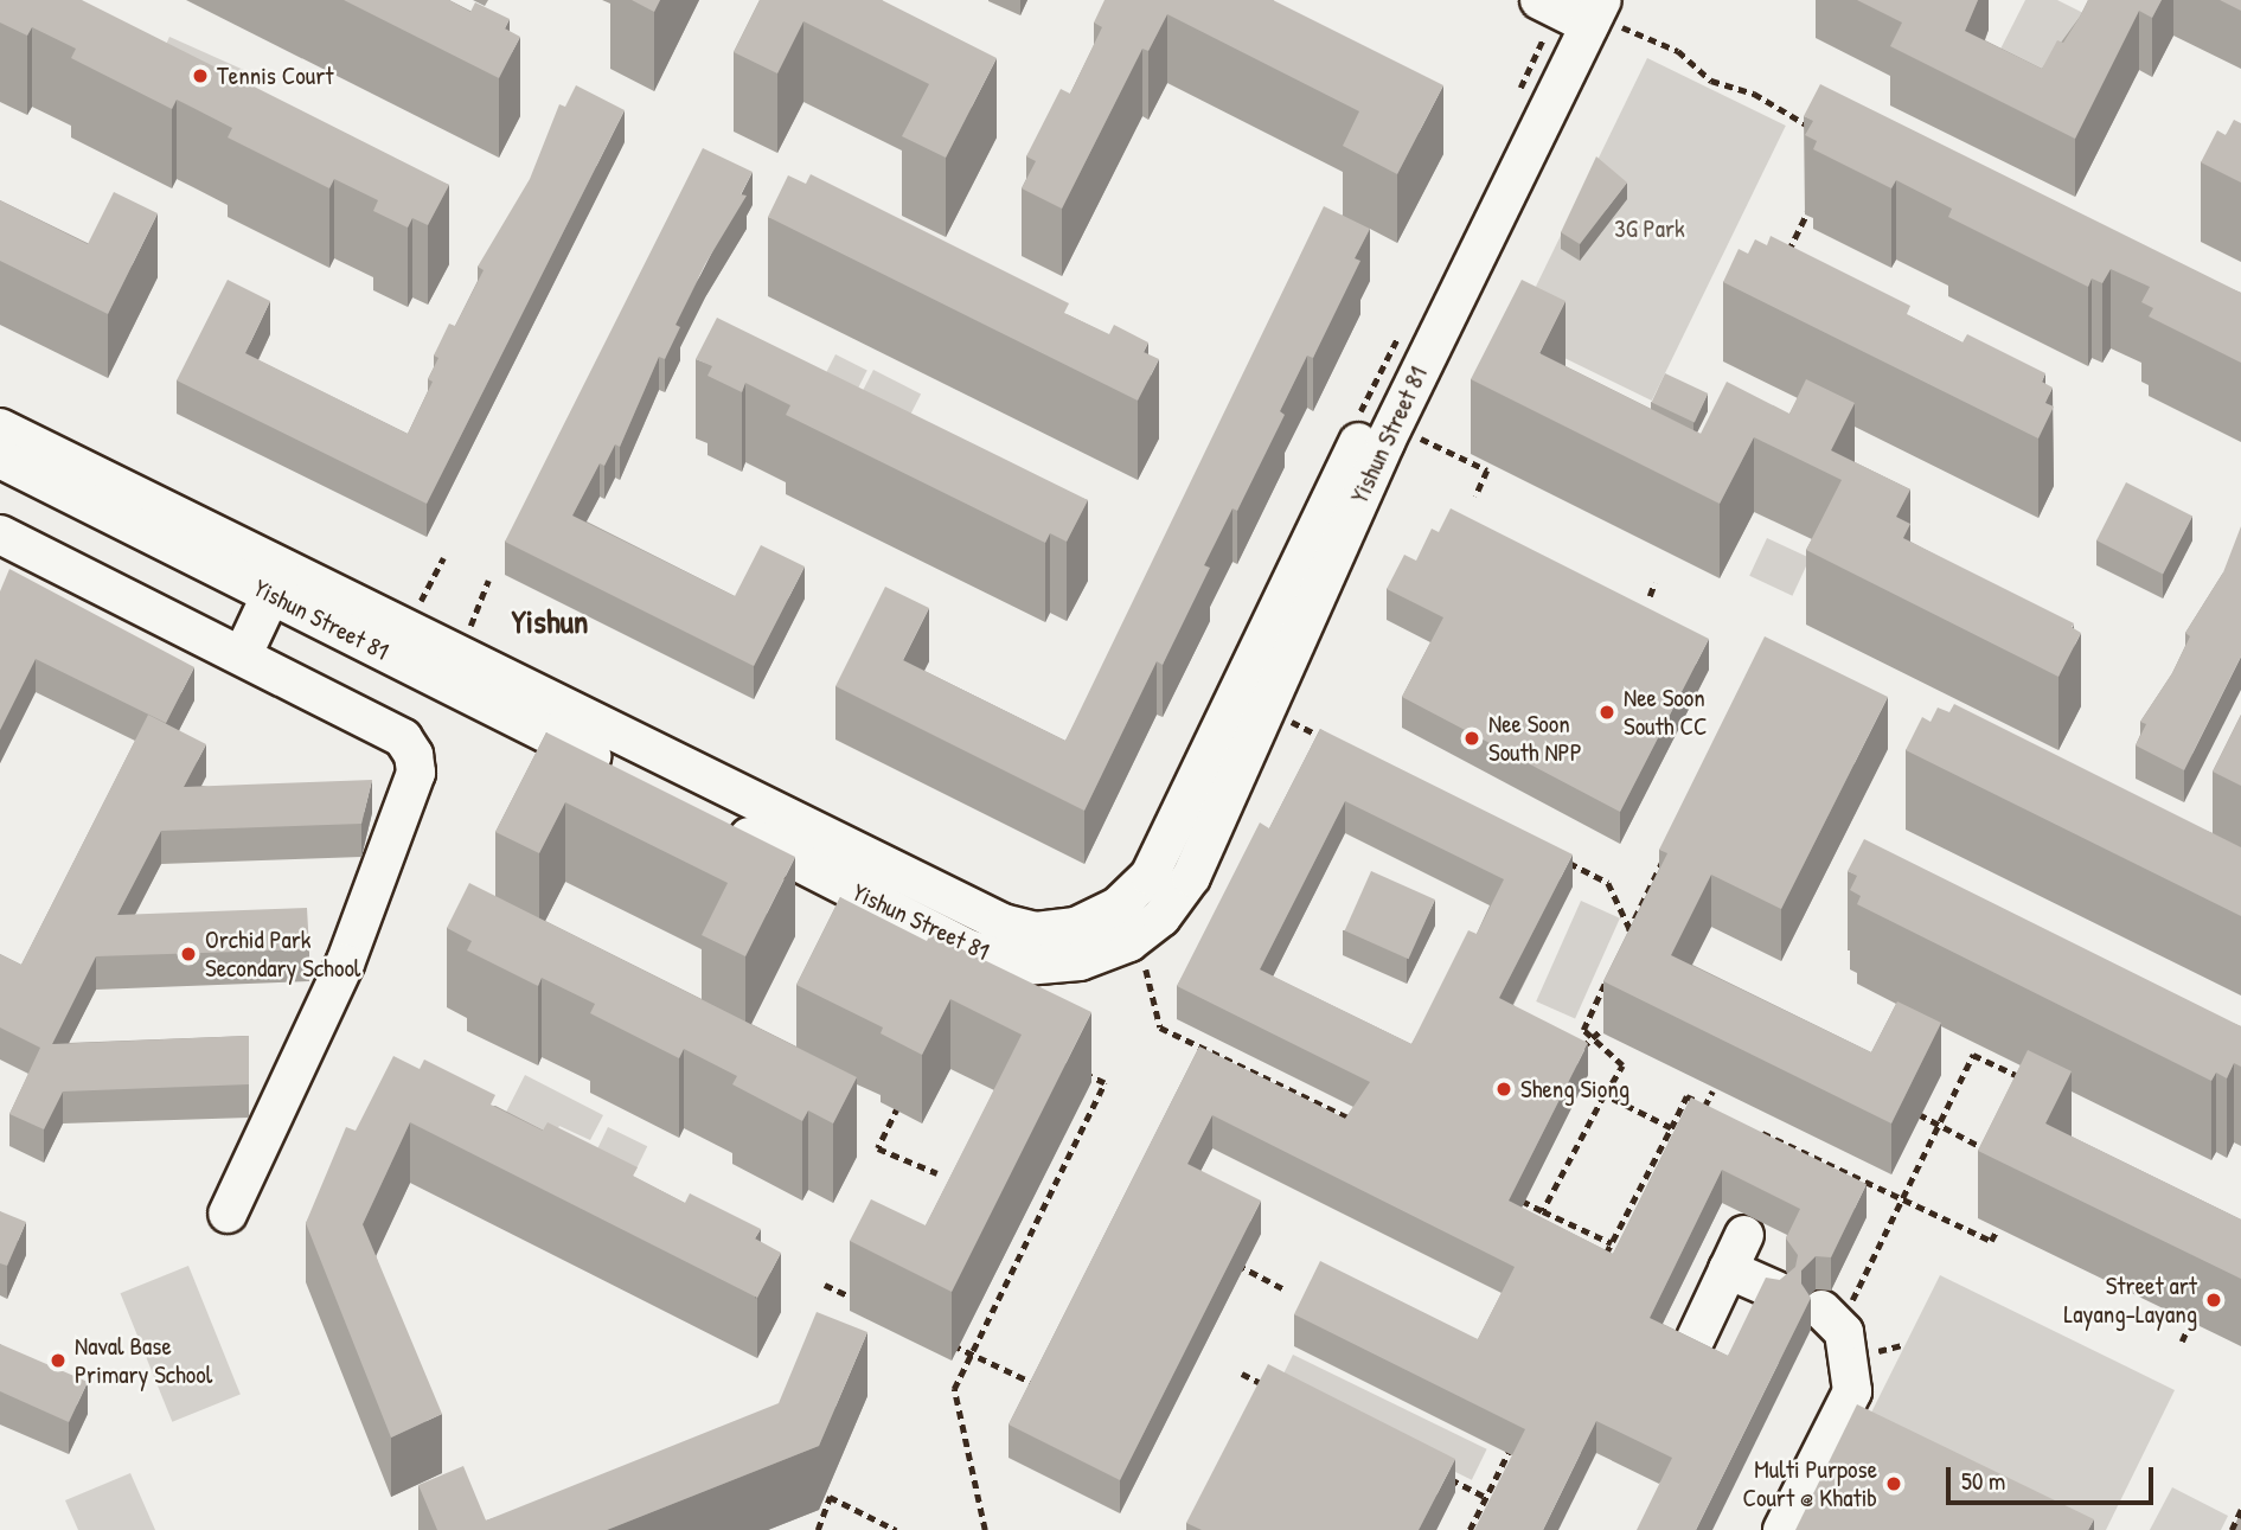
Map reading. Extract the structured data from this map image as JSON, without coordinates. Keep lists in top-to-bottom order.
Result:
{
  "streets": {
    "street": ["Yishun Street 81"]
  },
  "districts": ["Yishun"],
  "parks": ["3G Park"],
  "places": [
    "Tennis Court",
    "Nee Soon South CC",
    "Nee Soon South NPP",
    "Orchid Park Secondary School",
    "Sheng Siong",
    "Street art Layang-Layang",
    "Naval Base Primary School",
    "Multi Purpose Court @ Khatib"
  ],
  "scale_bar": "50 m"
}
